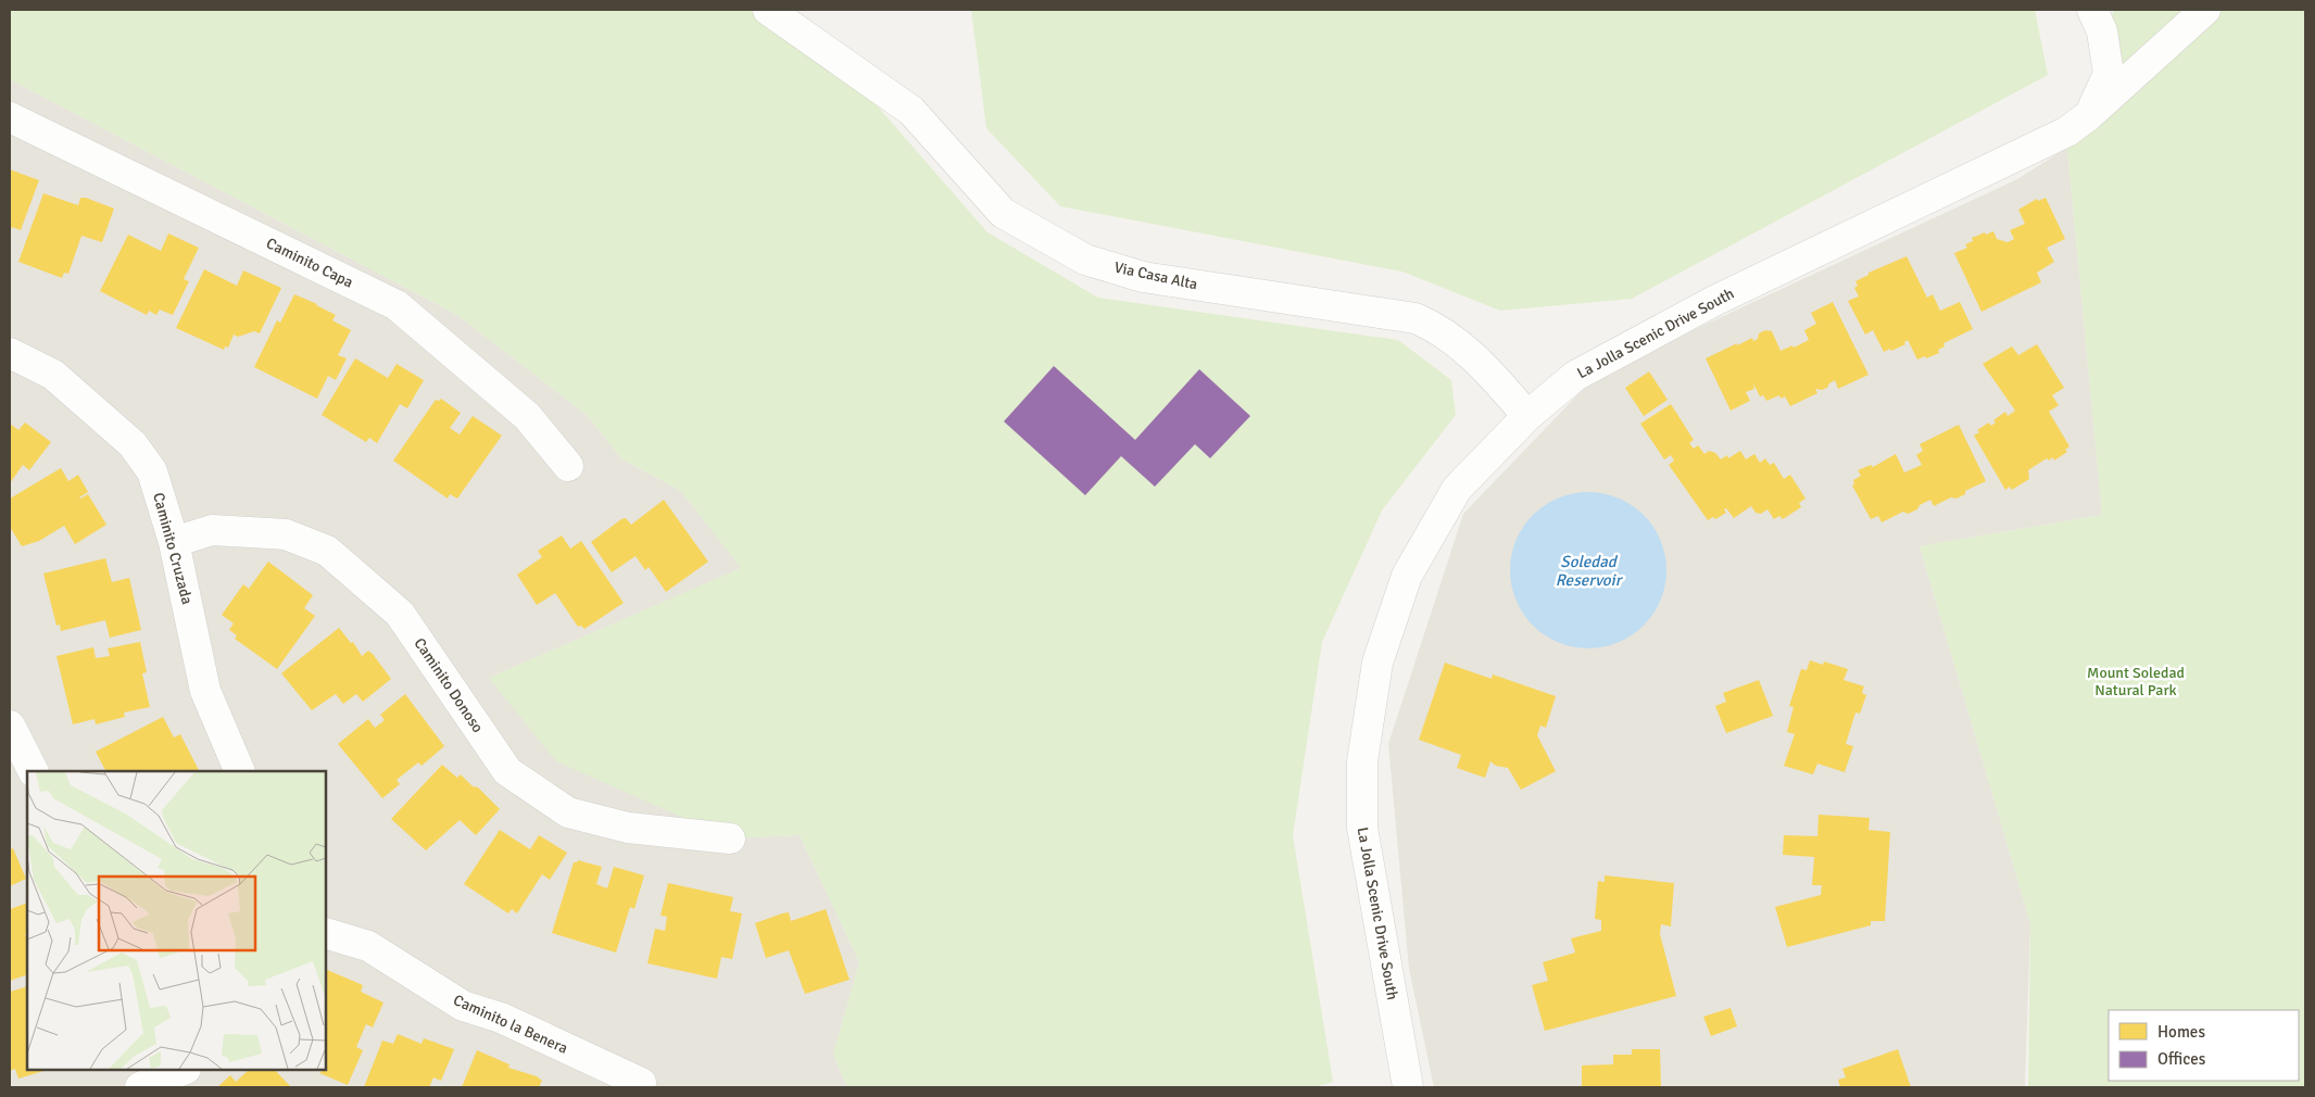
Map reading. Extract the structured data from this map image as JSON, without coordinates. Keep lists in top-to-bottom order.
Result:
{
  "streets": {
    "street": [
      "Caminito Capa",
      "Via Casa Alta",
      "La Jolla Scenic Drive South",
      "Caminito Cruzada",
      "Caminito Donoso",
      "Caminito la Benera"
    ]
  },
  "crossings": [
    ["Via Casa Alta", "La Jolla Scenic Drive South"],
    ["Caminito Cruzada", "Caminito Donoso"]
  ],
  "water": ["Soledad Reservoir"],
  "parks": ["Mount Soledad Natural Park"],
  "legend": ["Homes", "Offices"]
}
